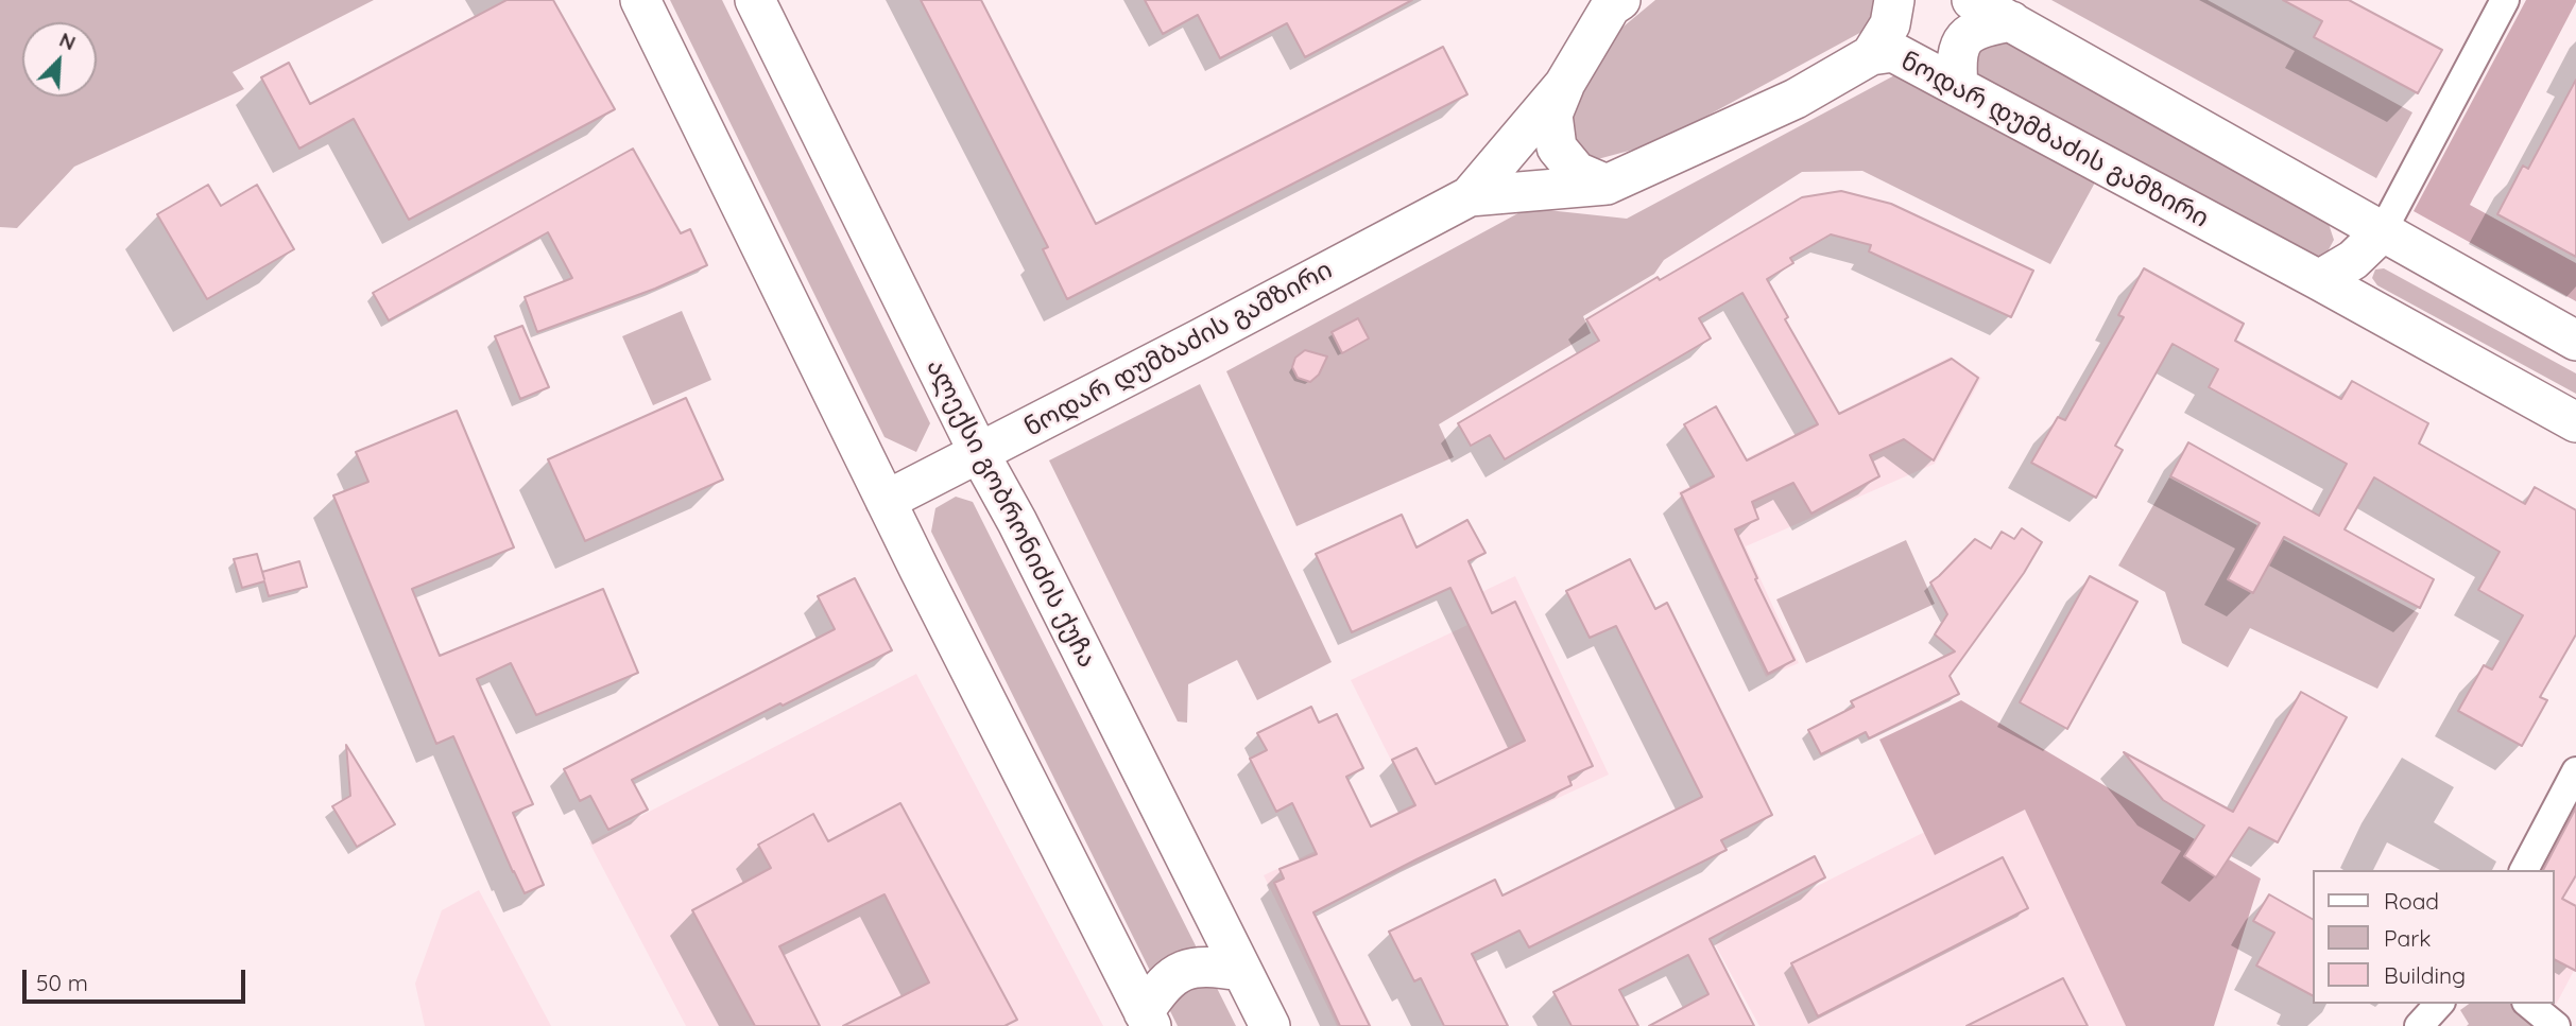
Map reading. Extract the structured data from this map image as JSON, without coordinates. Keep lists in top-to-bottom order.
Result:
{
  "streets": {
    "street": ["ნოდარ დუმბაძის გამზირი", "ალექსი გობრონიძის ქუჩა"]
  },
  "crossings": [
    ["ნოდარ დუმბაძის გამზირი", "ალექსი გობრონიძის ქუჩა"]
  ],
  "legend": ["Road", "Park", "Building"],
  "scale_bar": "50 m",
  "north": "top right"
}
